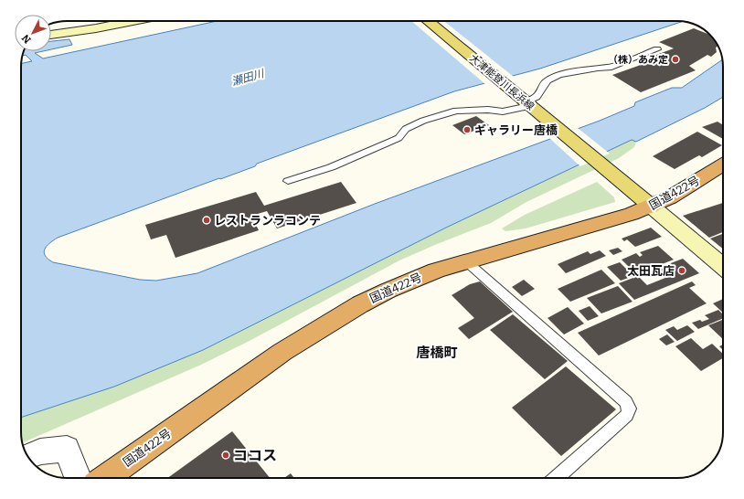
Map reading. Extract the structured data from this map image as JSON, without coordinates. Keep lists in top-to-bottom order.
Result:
{
  "streets": {
    "highway": ["国道422号"],
    "main road": ["大津能登川長浜線"]
  },
  "crossings": [
    ["大津能登川長浜線", "国道422号"]
  ],
  "districts": ["唐橋町"],
  "water": ["瀬田川"],
  "places": [
    "（株）あみ定",
    "ギャラリー唐橋",
    "レストランラコンテ",
    "太田瓦店",
    "ココス"
  ],
  "north": "bottom left"
}
